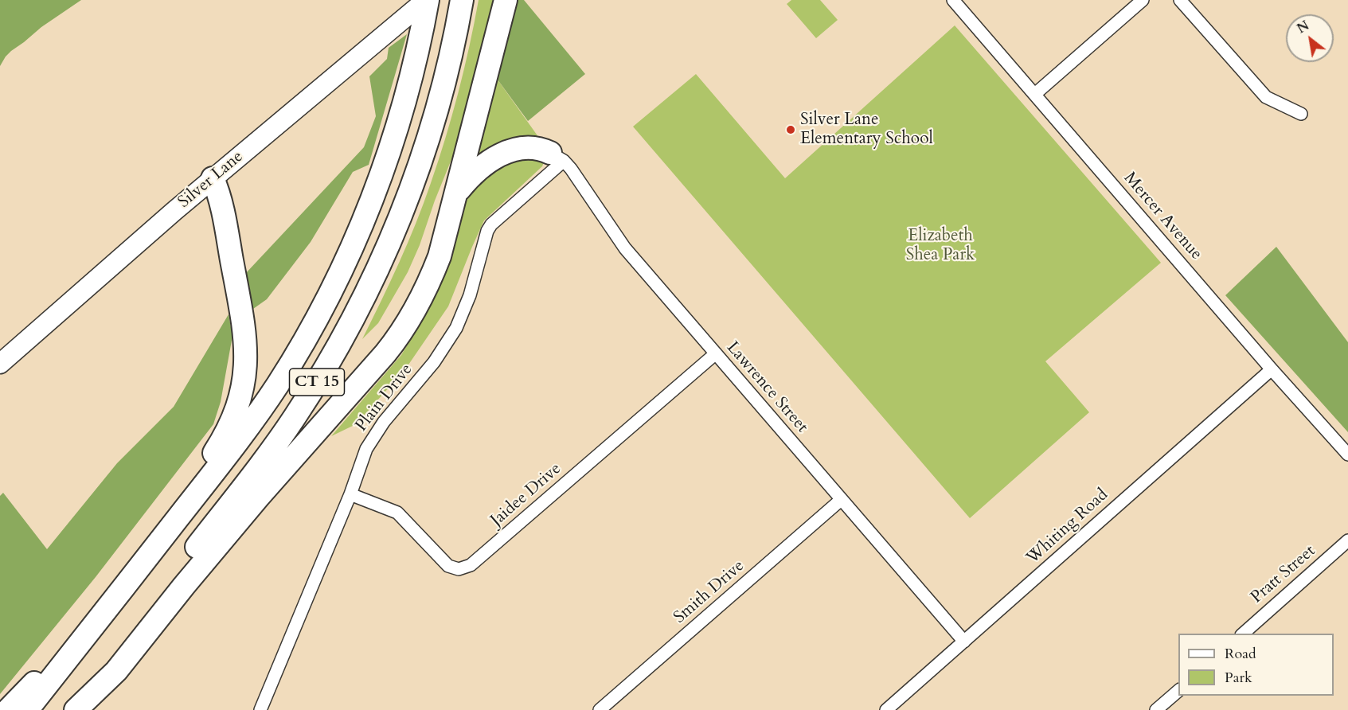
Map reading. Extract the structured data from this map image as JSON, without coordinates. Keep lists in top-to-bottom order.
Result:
{
  "streets": {
    "highway": ["CT 15"],
    "main road": ["Silver Lane"],
    "street": [
      "Mercer Avenue",
      "Lawrence Street",
      "Plain Drive",
      "Jaidee Drive",
      "Whiting Road",
      "Pratt Street",
      "Smith Drive"
    ]
  },
  "crossings": [
    ["Silver Lane", "CT 15"],
    ["Mercer Avenue", "Whiting Road"],
    ["Lawrence Street", "Plain Drive"],
    ["Lawrence Street", "Jaidee Drive"],
    ["Lawrence Street", "Whiting Road"],
    ["Lawrence Street", "Smith Drive"],
    ["Plain Drive", "Jaidee Drive"]
  ],
  "parks": ["Elizabeth Shea Park"],
  "places": ["Silver Lane Elementary School"],
  "legend": ["Road", "Park"],
  "north": "top left"
}
